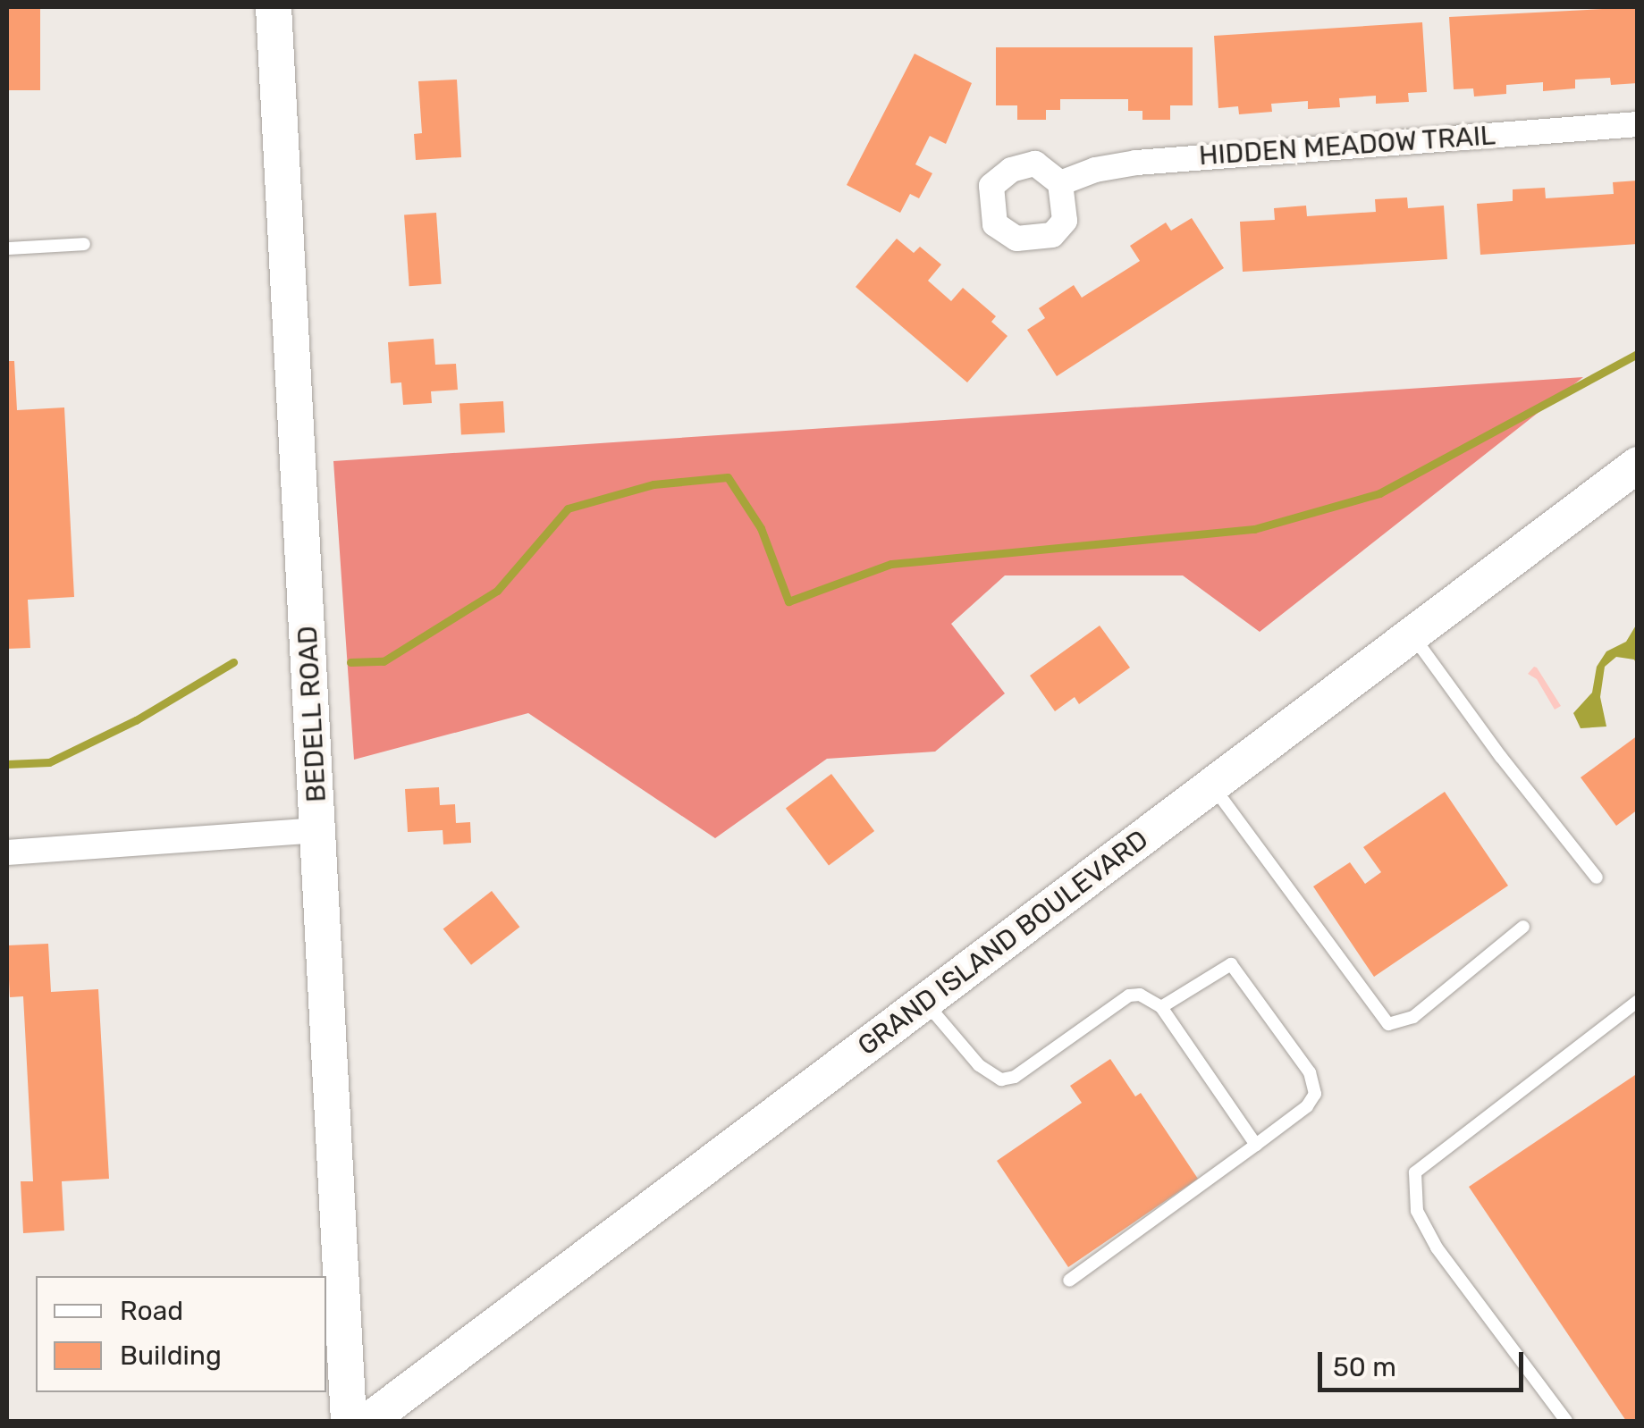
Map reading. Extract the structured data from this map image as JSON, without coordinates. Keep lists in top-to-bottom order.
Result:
{
  "streets": {
    "main road": ["BEDELL ROAD", "GRAND ISLAND BOULEVARD"],
    "street": ["HIDDEN MEADOW TRAIL"]
  },
  "legend": ["Road", "Building"],
  "scale_bar": "50 m"
}
